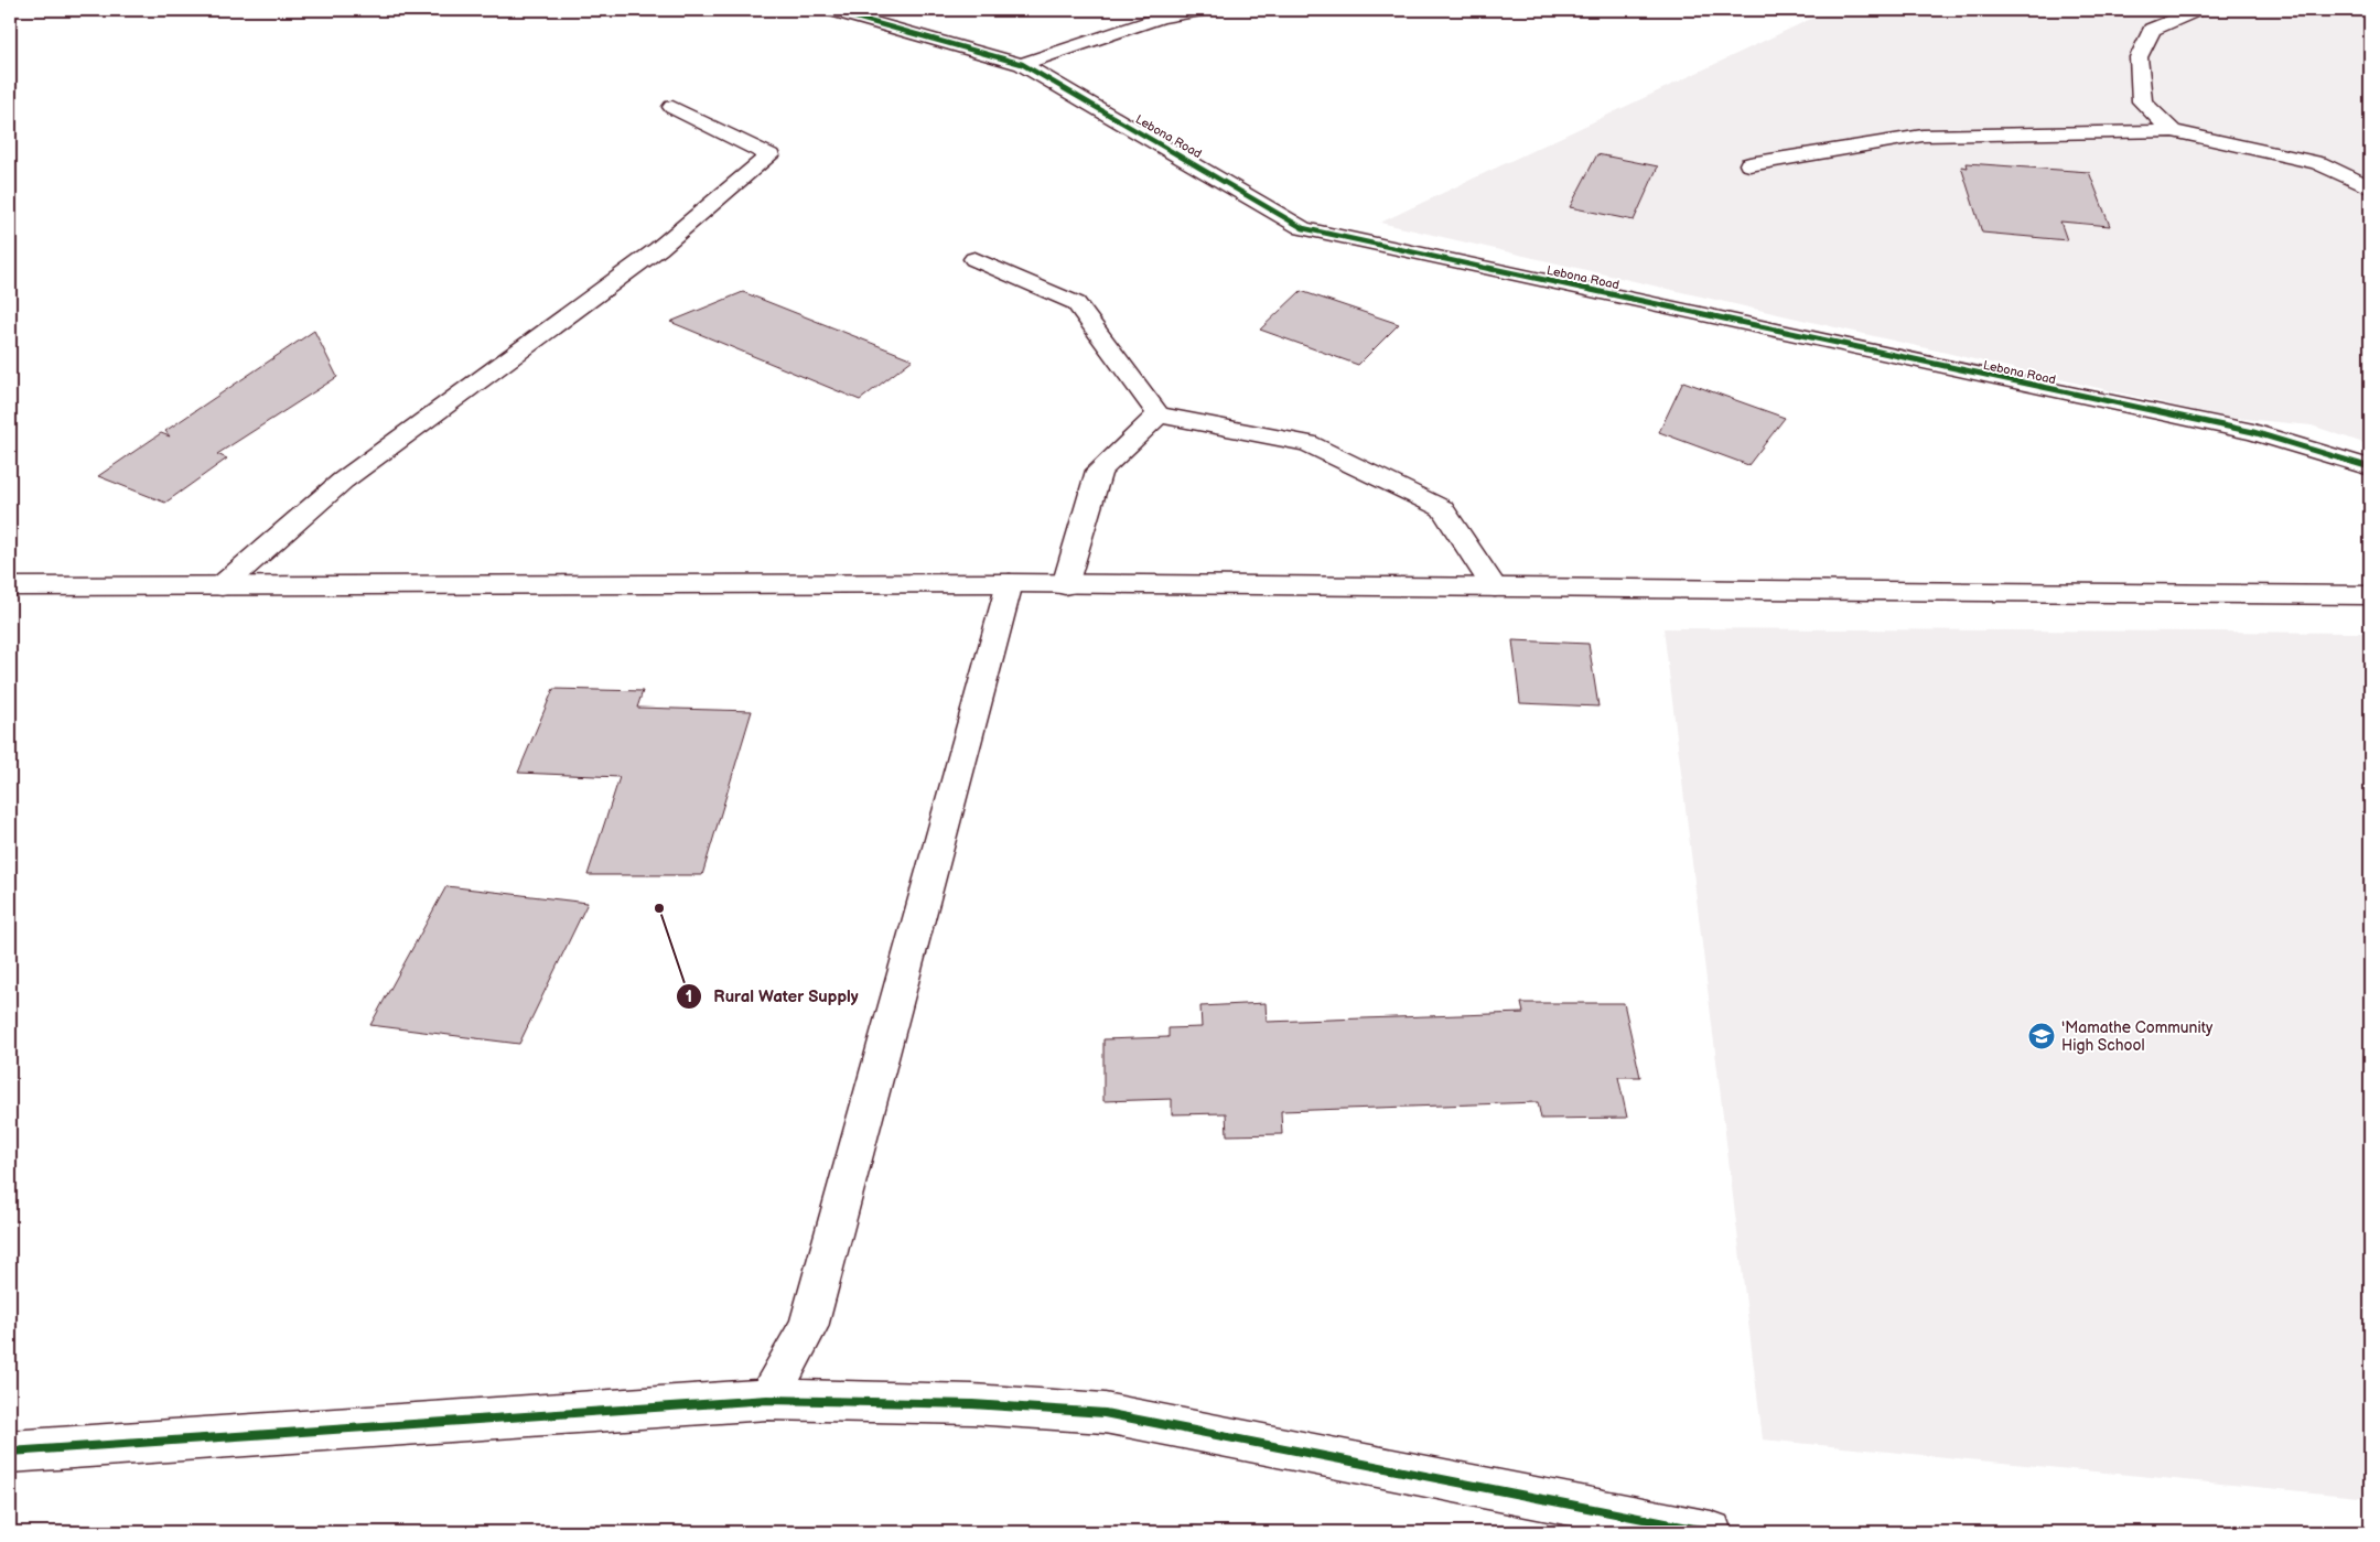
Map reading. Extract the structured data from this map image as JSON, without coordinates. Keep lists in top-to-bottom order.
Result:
{
  "streets": {
    "street": ["Lebona Road"]
  },
  "places": {
    "other": ["Rural Water Supply"],
    "school or university": ["'Mamathe Community High School"]
  }
}
